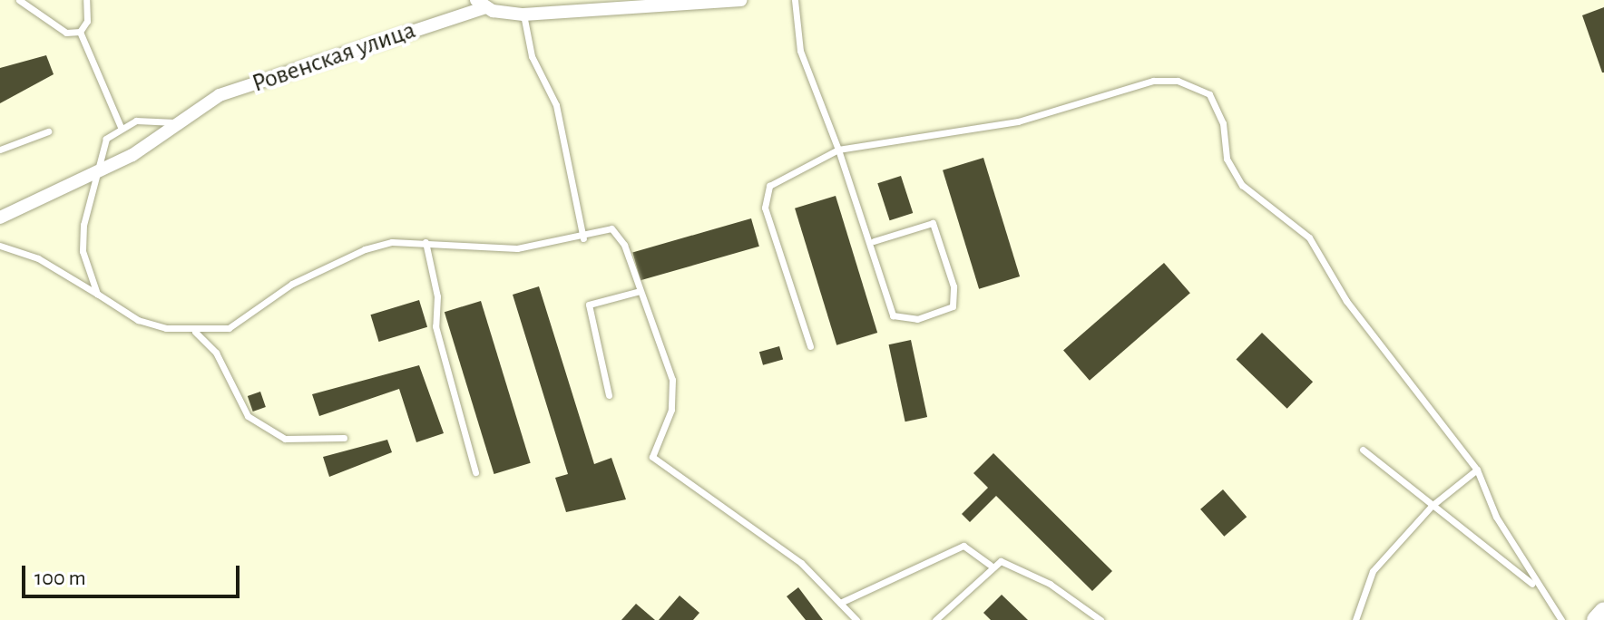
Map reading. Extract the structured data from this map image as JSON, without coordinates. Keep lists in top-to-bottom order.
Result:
{
  "streets": {
    "street": ["Ровенская улица"]
  },
  "scale_bar": "100 m"
}
